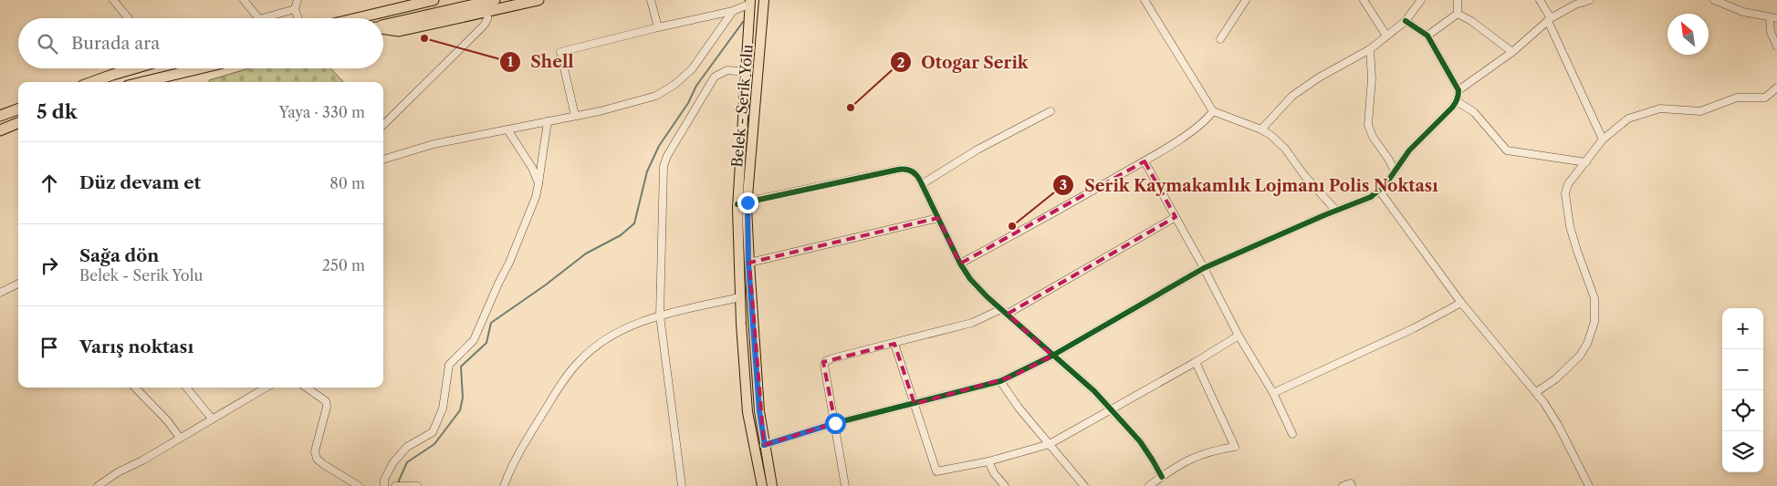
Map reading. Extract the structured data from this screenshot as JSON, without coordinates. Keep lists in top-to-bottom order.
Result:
{
  "streets": {
    "main road": ["Belek - Serik Yolu"]
  },
  "places": ["Shell", "Otogar Serik", "Serik Kaymakamlık Lojmanı Polis Noktası"],
  "north": "top left",
  "page": {
    "search": "Burada ara",
    "heading": ["5 dk", "Yaya · 330 m"],
    "list": [
      ["Düz devam et", "80 m"],
      ["Sağa dön", "Belek - Serik Yolu", "250 m"],
      "Varış noktası"
    ],
    "map_buttons": ["+", "−"]
  }
}
